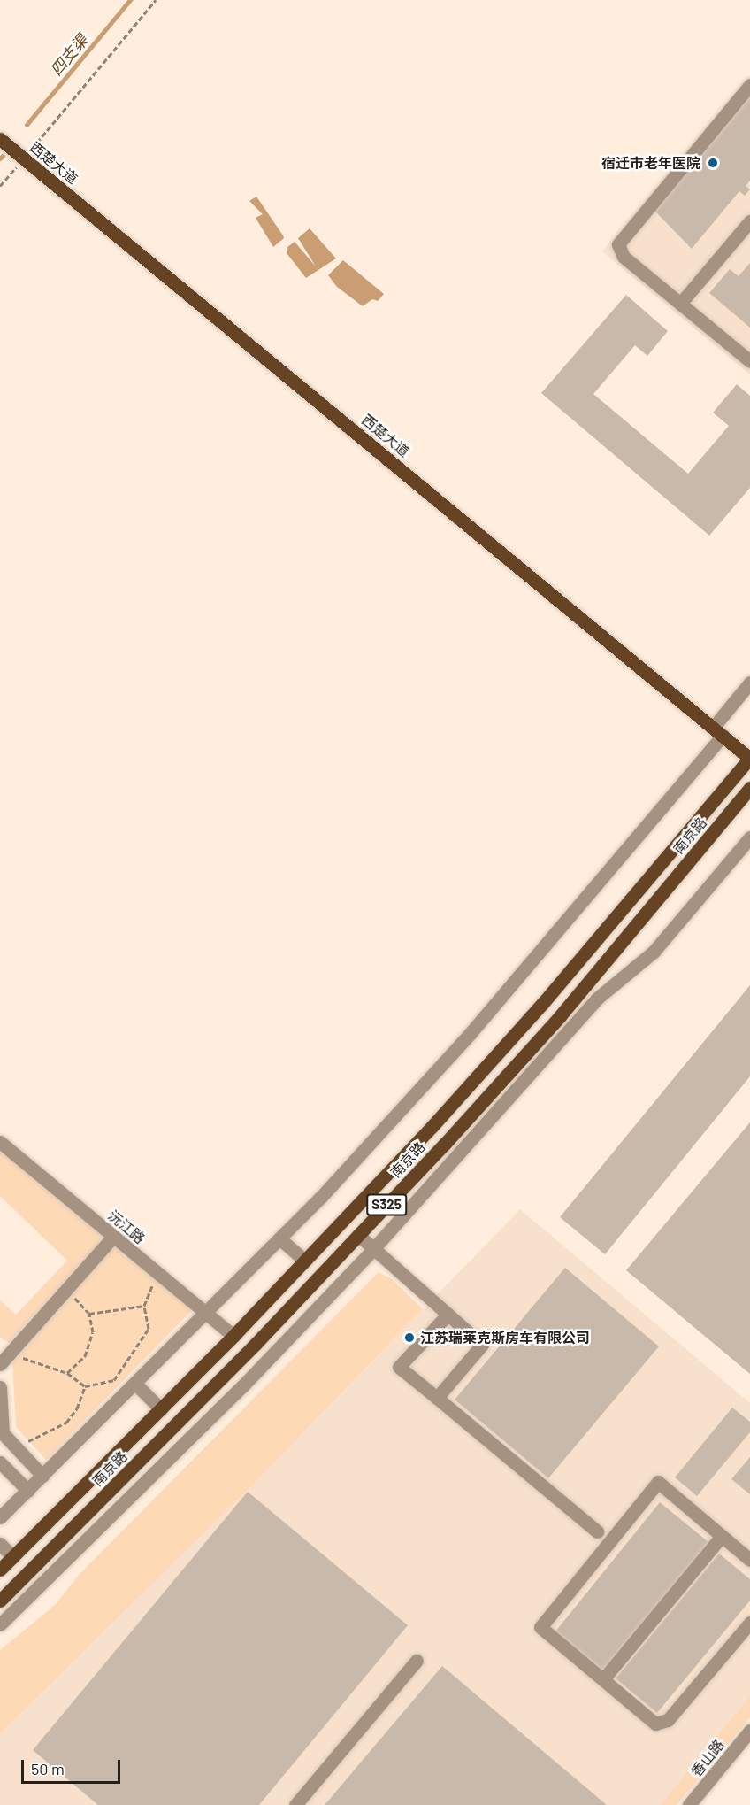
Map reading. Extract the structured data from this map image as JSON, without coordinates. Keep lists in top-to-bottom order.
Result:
{
  "streets": {
    "main road": ["西楚大道", "南京路", "S325"],
    "street": ["沅江路", "香山路"]
  },
  "crossings": [
    ["西楚大道", "南京路"],
    ["南京路", "沅江路"]
  ],
  "water": ["四支渠"],
  "places": ["宿迁市老年医院", "江苏瑞莱克斯房车有限公司"],
  "scale_bar": "50 m"
}
